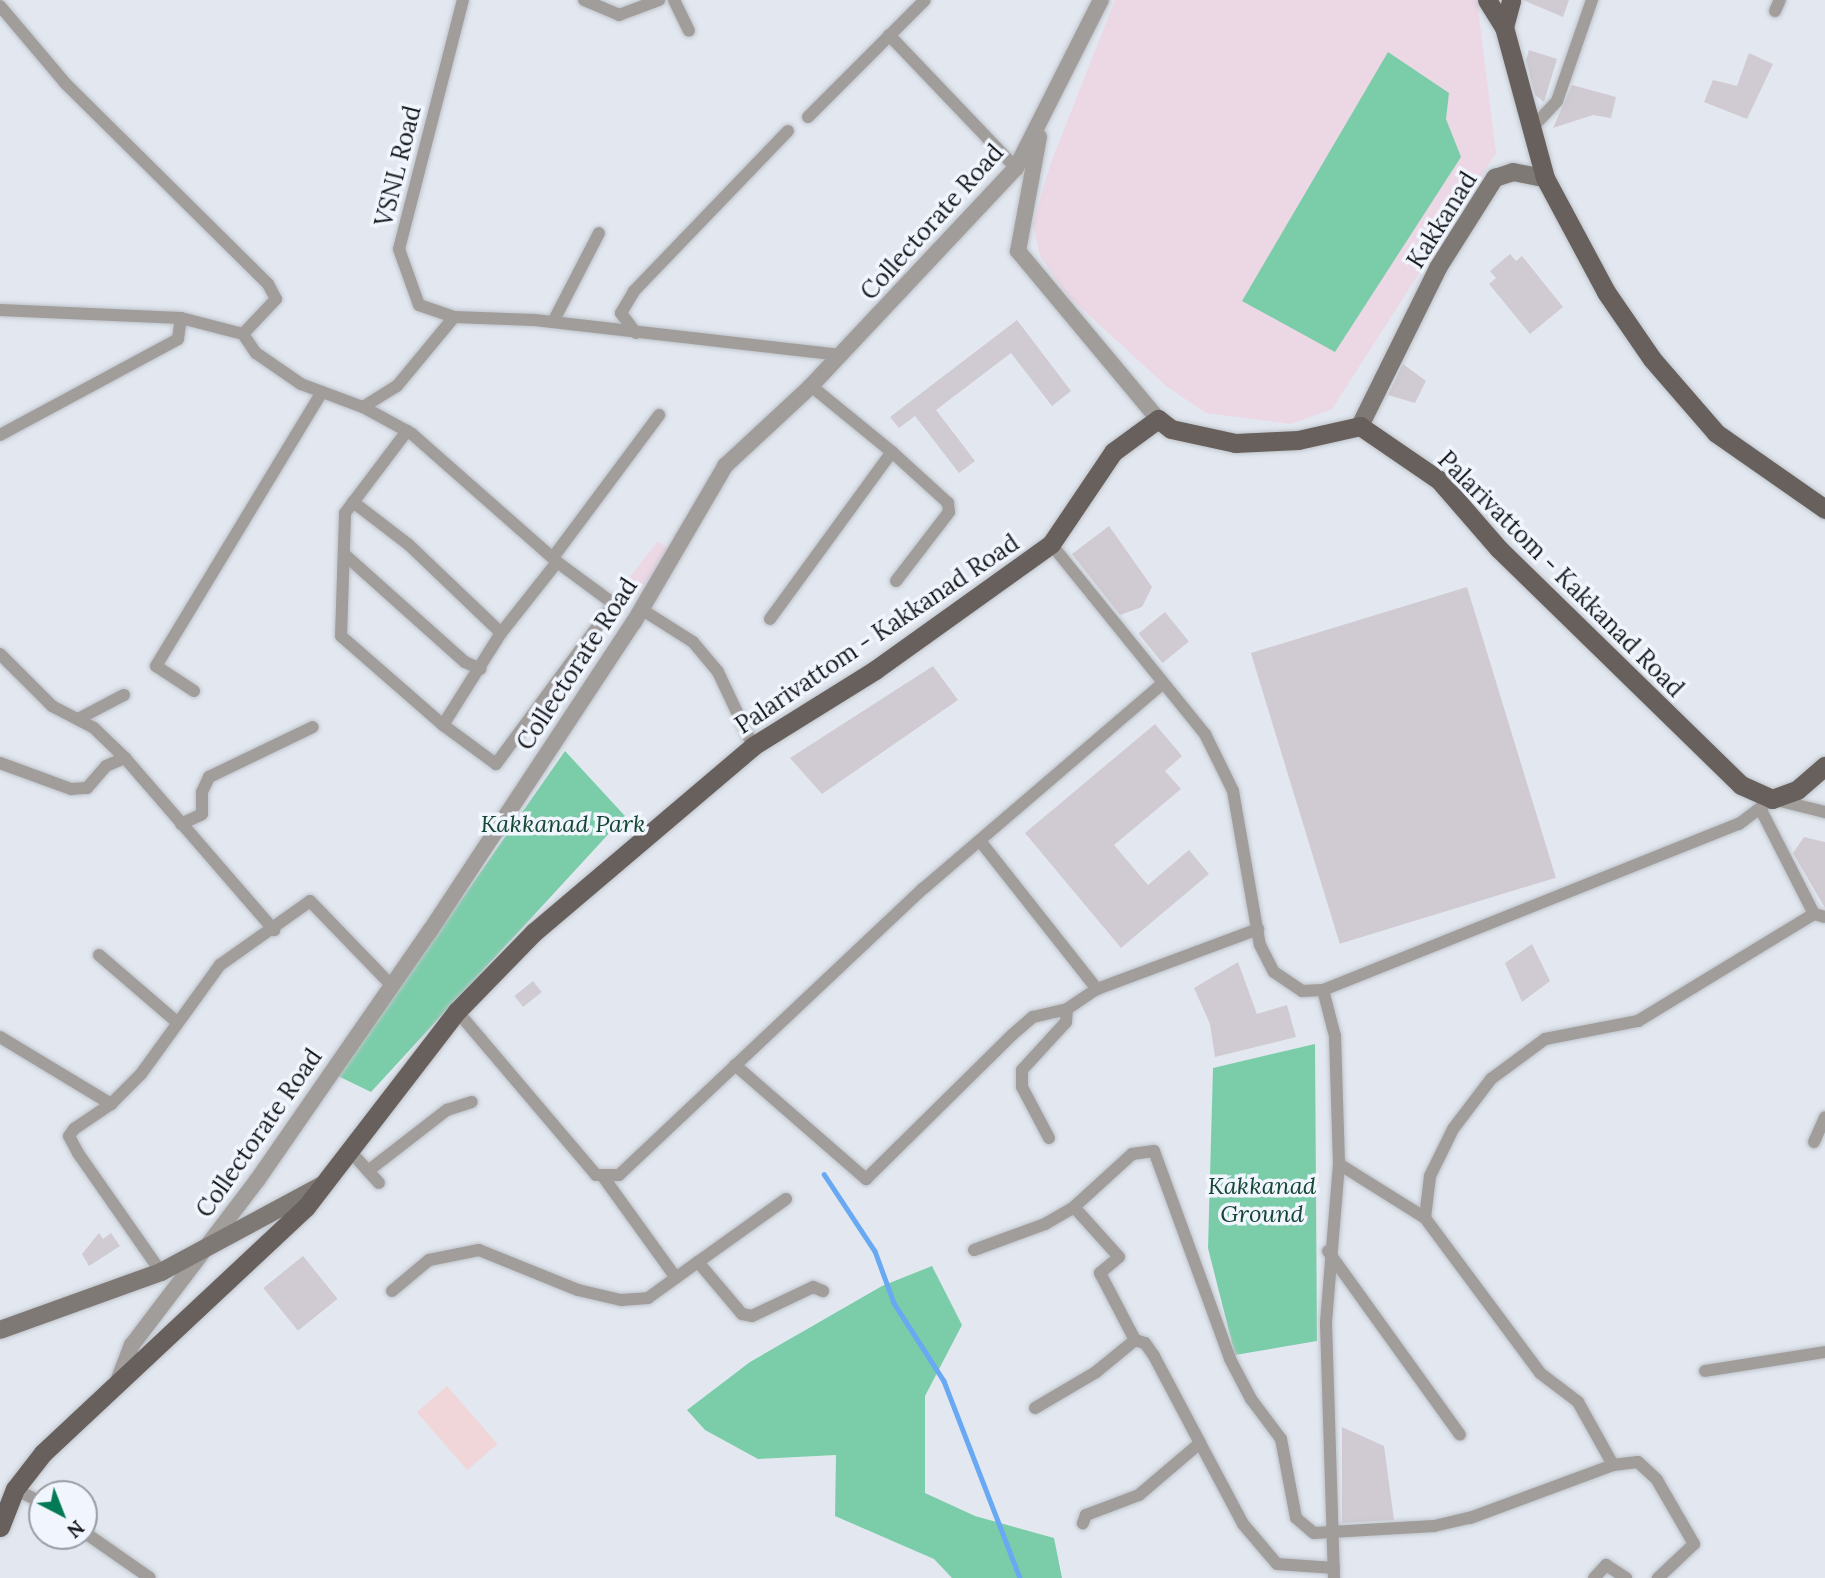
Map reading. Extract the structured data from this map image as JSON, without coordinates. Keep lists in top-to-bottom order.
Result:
{
  "streets": {
    "main road": ["Kakkanad", "Palarivattom - Kakkanad Road"],
    "street": ["VSNL Road", "Collectorate Road"]
  },
  "crossings": [
    ["Kakkanad", "Palarivattom - Kakkanad Road"],
    ["Collectorate Road", "Palarivattom - Kakkanad Road"]
  ],
  "parks": ["Kakkanad Park", "Kakkanad Ground"],
  "north": "bottom right"
}
